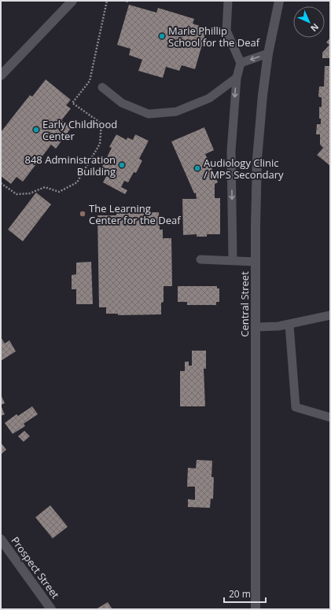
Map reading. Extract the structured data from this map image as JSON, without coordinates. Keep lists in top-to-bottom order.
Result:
{
  "streets": {
    "main road": ["Central Street", "Prospect Street"]
  },
  "places": [
    "Marie Phillip School for the Deaf",
    "Early Childhood Center",
    "848 Administration Building",
    "Audiology Clinic / MPS Secondary",
    "The Learning Center for the Deaf"
  ],
  "scale_bar": "20 m",
  "north": "bottom right"
}
